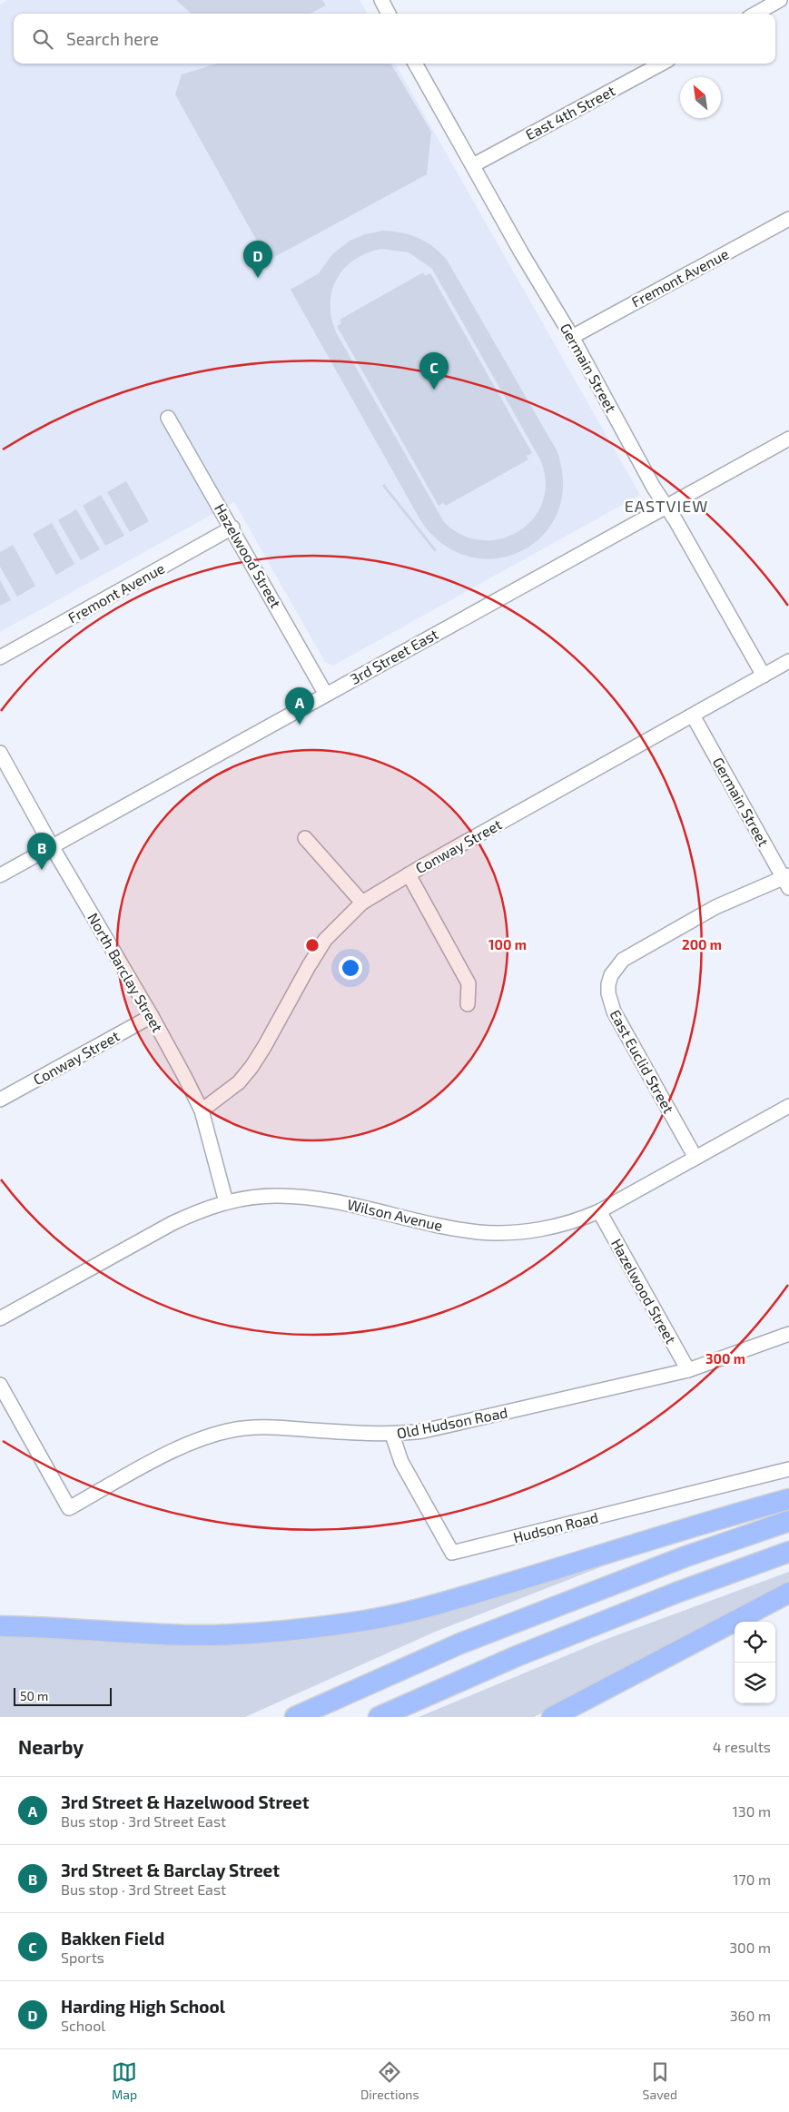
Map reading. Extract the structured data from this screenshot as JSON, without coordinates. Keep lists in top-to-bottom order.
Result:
{
  "streets": {
    "street": [
      "East 4th Street",
      "Fremont Avenue",
      "Germain Street",
      "Hazelwood Street",
      "3rd Street East",
      "Conway Street",
      "North Barclay Street",
      "East Euclid Street",
      "Wilson Avenue",
      "Old Hudson Road",
      "Hudson Road"
    ]
  },
  "crossings": [
    ["East 4th Street", "Germain Street"],
    ["Fremont Avenue", "Germain Street"],
    ["Fremont Avenue", "Hazelwood Street"],
    ["Germain Street", "3rd Street East"],
    ["Germain Street", "Conway Street"],
    ["Germain Street", "East Euclid Street"],
    ["Hazelwood Street", "3rd Street East"],
    ["Hazelwood Street", "Wilson Avenue"],
    ["Hazelwood Street", "Old Hudson Road"],
    ["3rd Street East", "North Barclay Street"],
    ["Conway Street", "North Barclay Street"],
    ["North Barclay Street", "Wilson Avenue"],
    ["East Euclid Street", "Wilson Avenue"],
    ["Old Hudson Road", "Hudson Road"]
  ],
  "districts": ["EASTVIEW"],
  "scale_bar": "50 m",
  "north": "top left",
  "page": {
    "search": "Search here",
    "pins": [
      "D",
      "C",
      "A",
      "B"
    ],
    "scale": "50 m",
    "heading": ["Nearby", "4 results"],
    "list": [
      {
        "mark": "A",
        "name": "3rd Street & Hazelwood Street",
        "note": "Bus stop · 3rd Street East",
        "value": "130 m"
      },
      {
        "mark": "B",
        "name": "3rd Street & Barclay Street",
        "note": "Bus stop · 3rd Street East",
        "value": "170 m"
      },
      {
        "mark": "C",
        "name": "Bakken Field",
        "note": "Sports",
        "value": "300 m"
      },
      {
        "mark": "D",
        "name": "Harding High School",
        "note": "School",
        "value": "360 m"
      }
    ],
    "nav": ["Map", "Directions", "Saved"]
  },
  "rings": ["100 m", "200 m", "300 m"]
}
